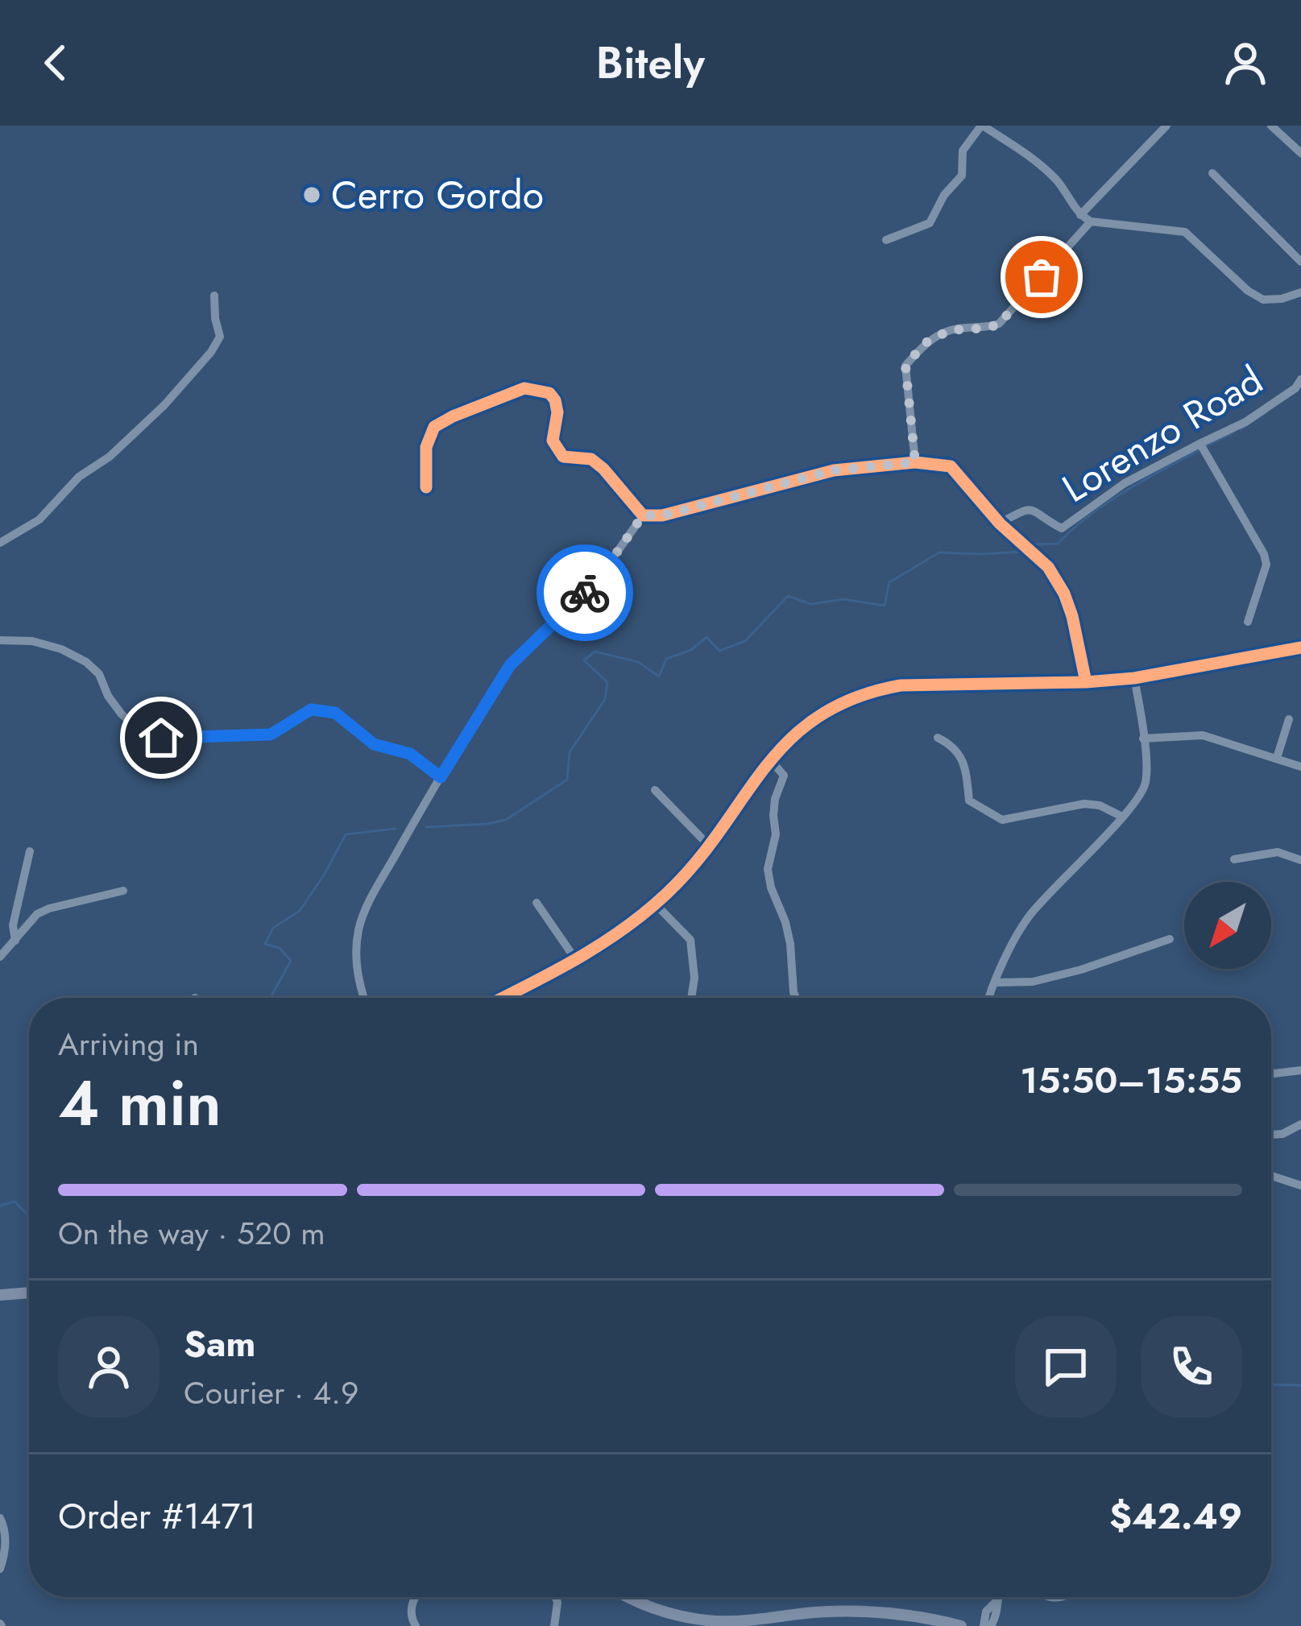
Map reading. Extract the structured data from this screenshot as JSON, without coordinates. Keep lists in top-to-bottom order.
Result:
{
  "streets": {
    "street": ["Lorenzo Road"]
  },
  "places": ["Cerro Gordo"],
  "north": "bottom left",
  "page": {
    "header": "Bitely",
    "heading": ["4 min", "Arriving in", "15:50–15:55"],
    "panel": [
      "Sam",
      "Courier · 4.9",
      "Order #1471",
      "$42.49"
    ],
    "bar": "On the way · 520 m"
  }
}
